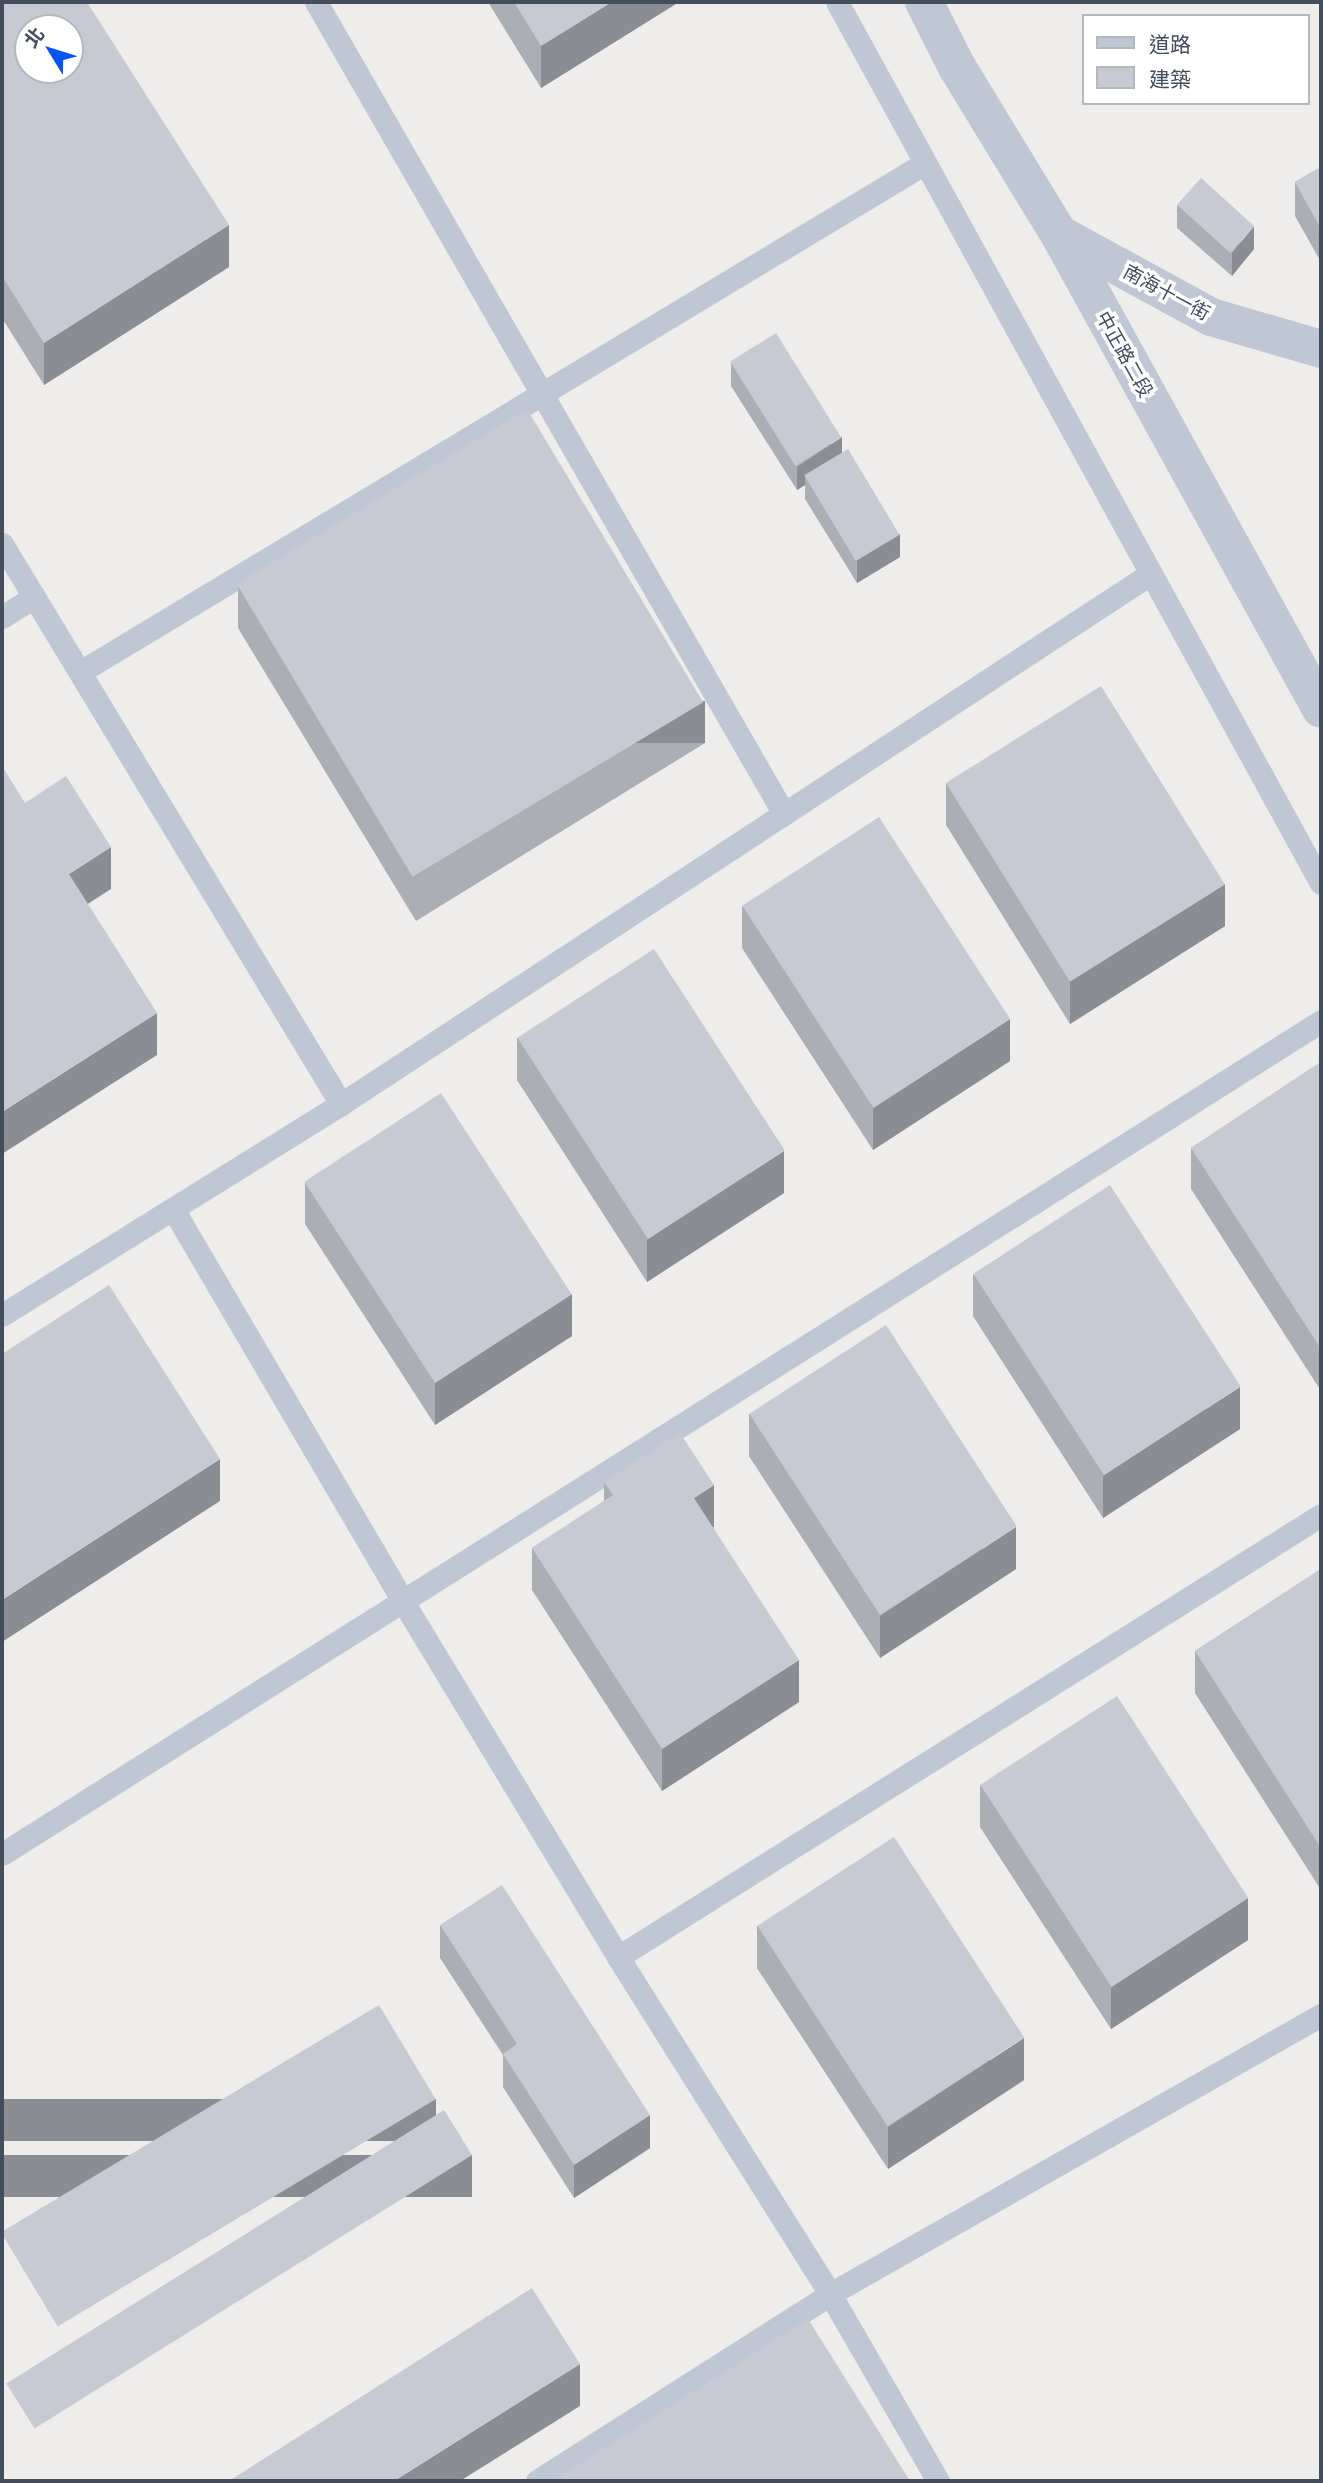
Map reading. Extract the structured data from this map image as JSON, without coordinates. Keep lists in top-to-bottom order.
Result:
{
  "streets": {
    "street": ["南海十一街", "中正路二段"]
  },
  "crossings": [
    ["南海十一街", "中正路二段"]
  ],
  "legend": ["道路", "建築"],
  "north": "top left"
}
